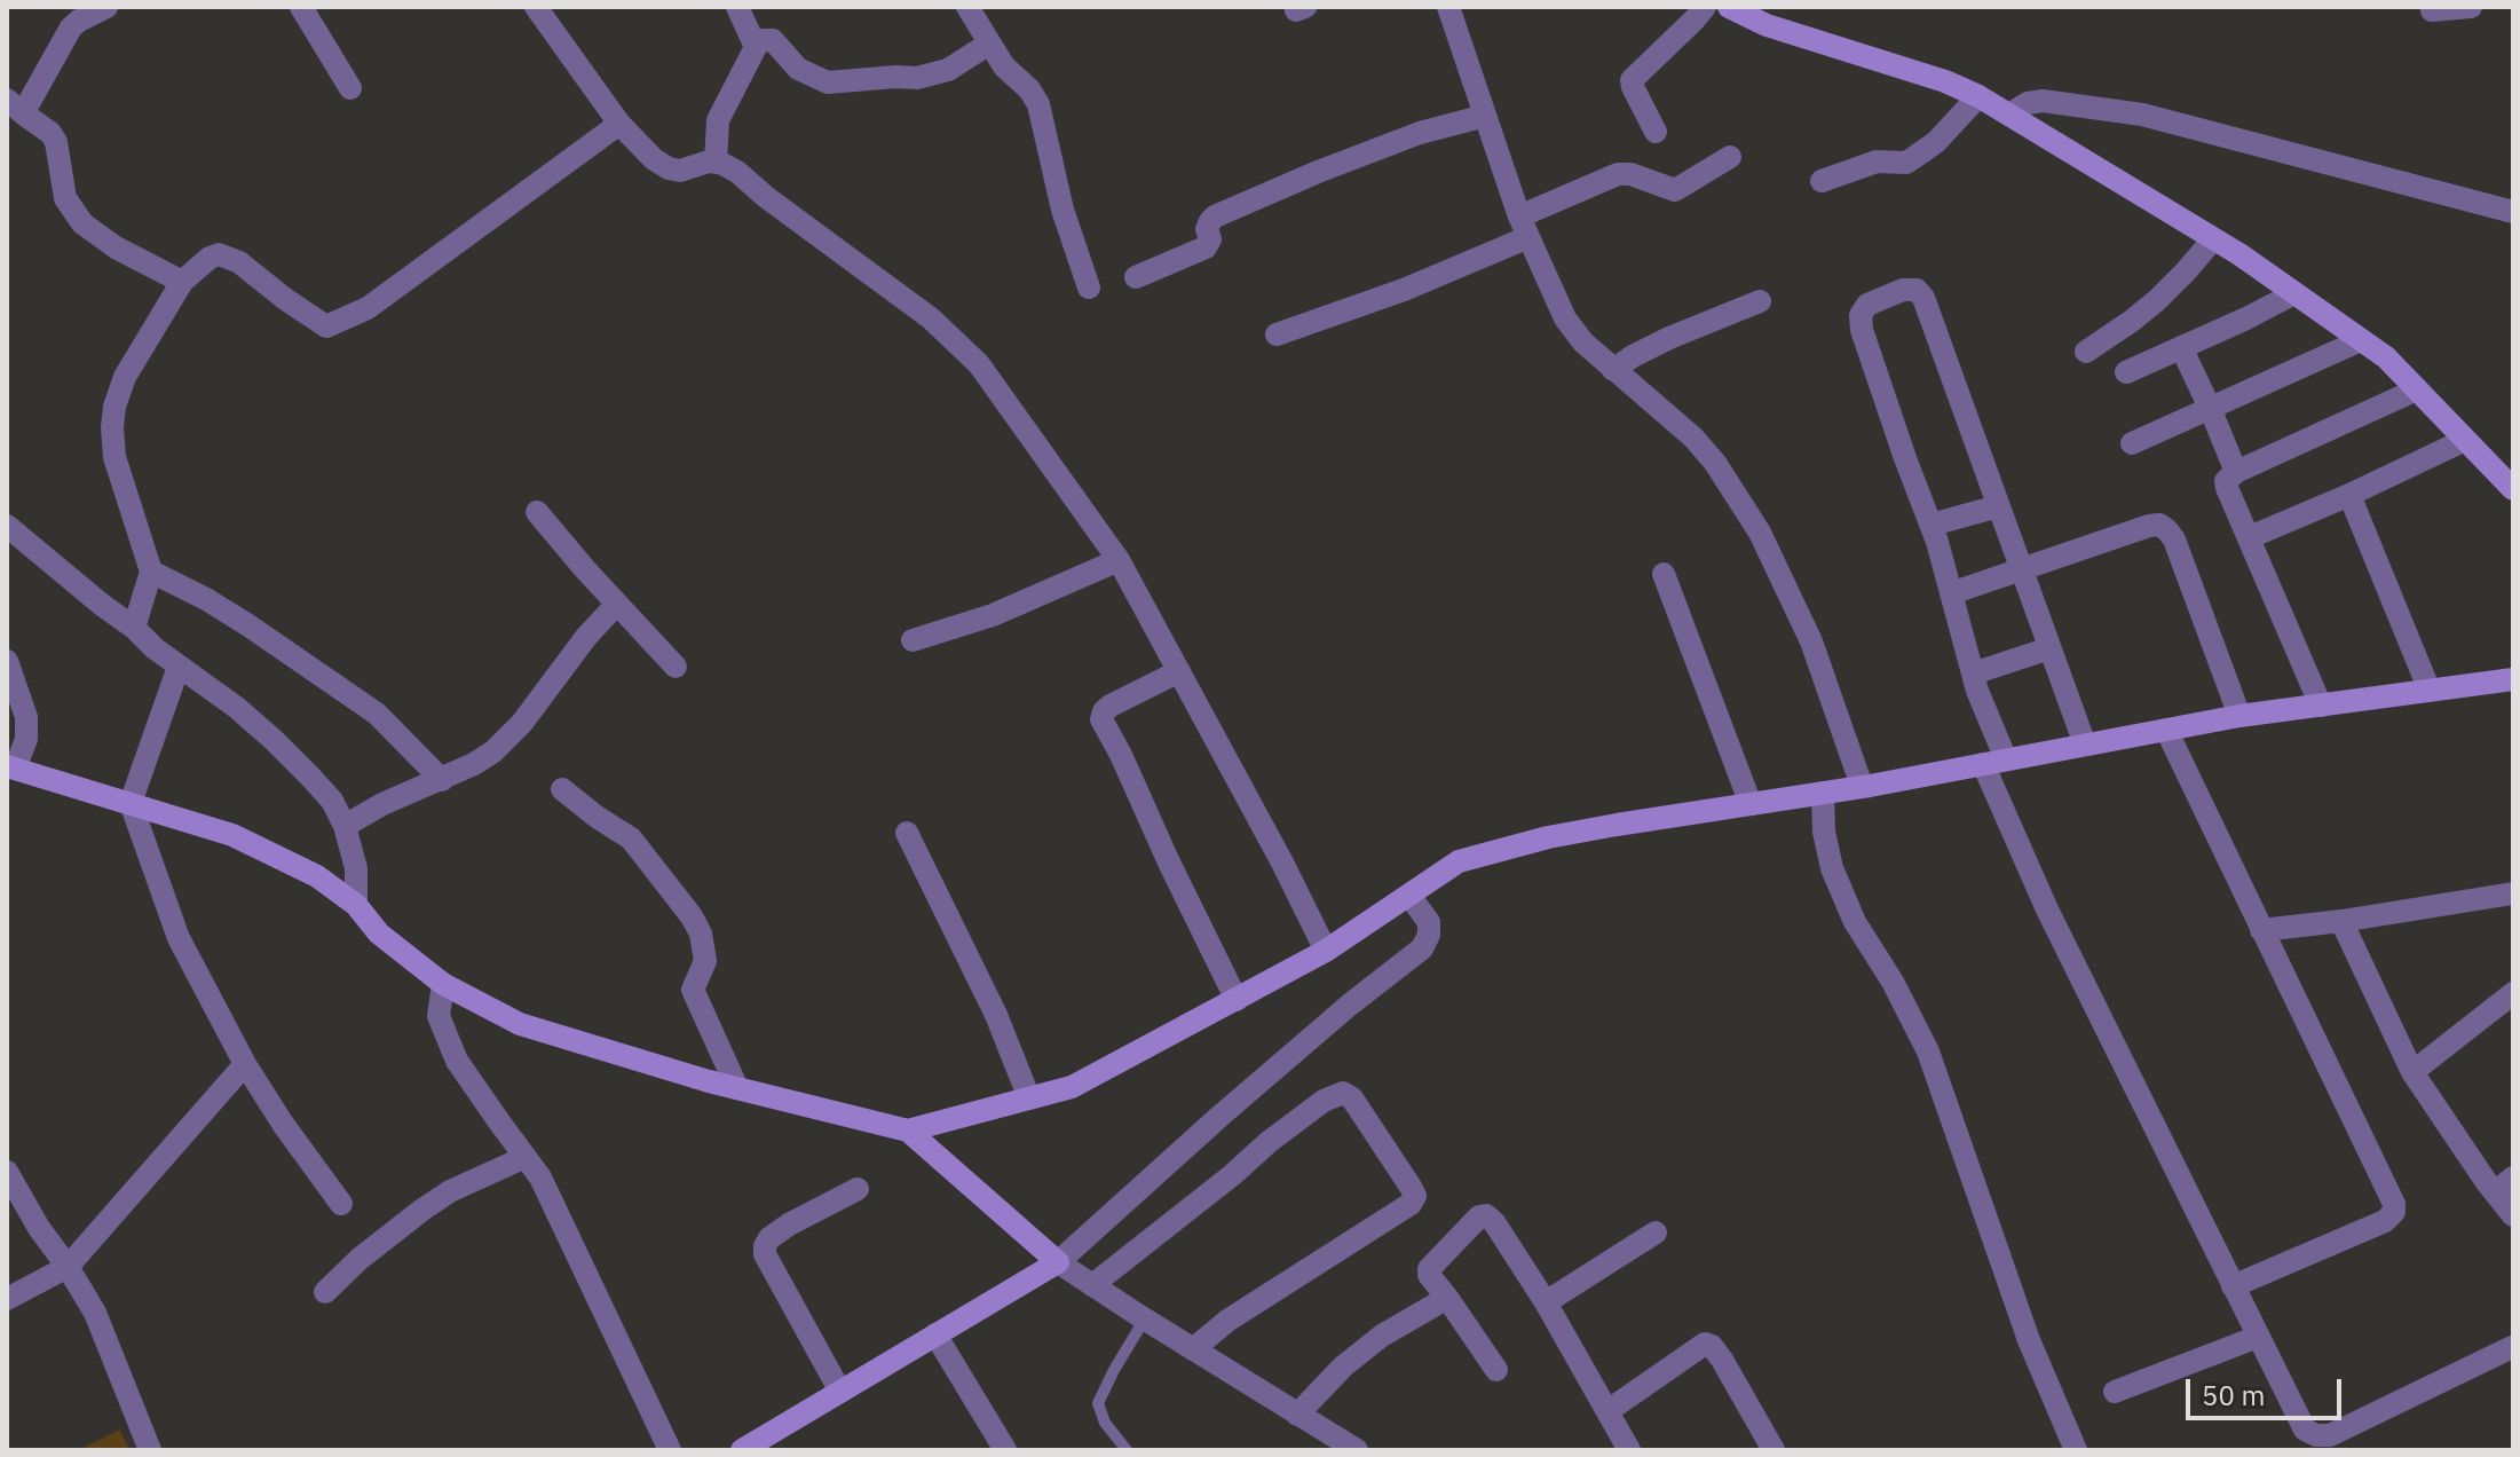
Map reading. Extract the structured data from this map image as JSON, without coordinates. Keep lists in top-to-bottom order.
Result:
{
  "scale_bar": "50 m"
}
